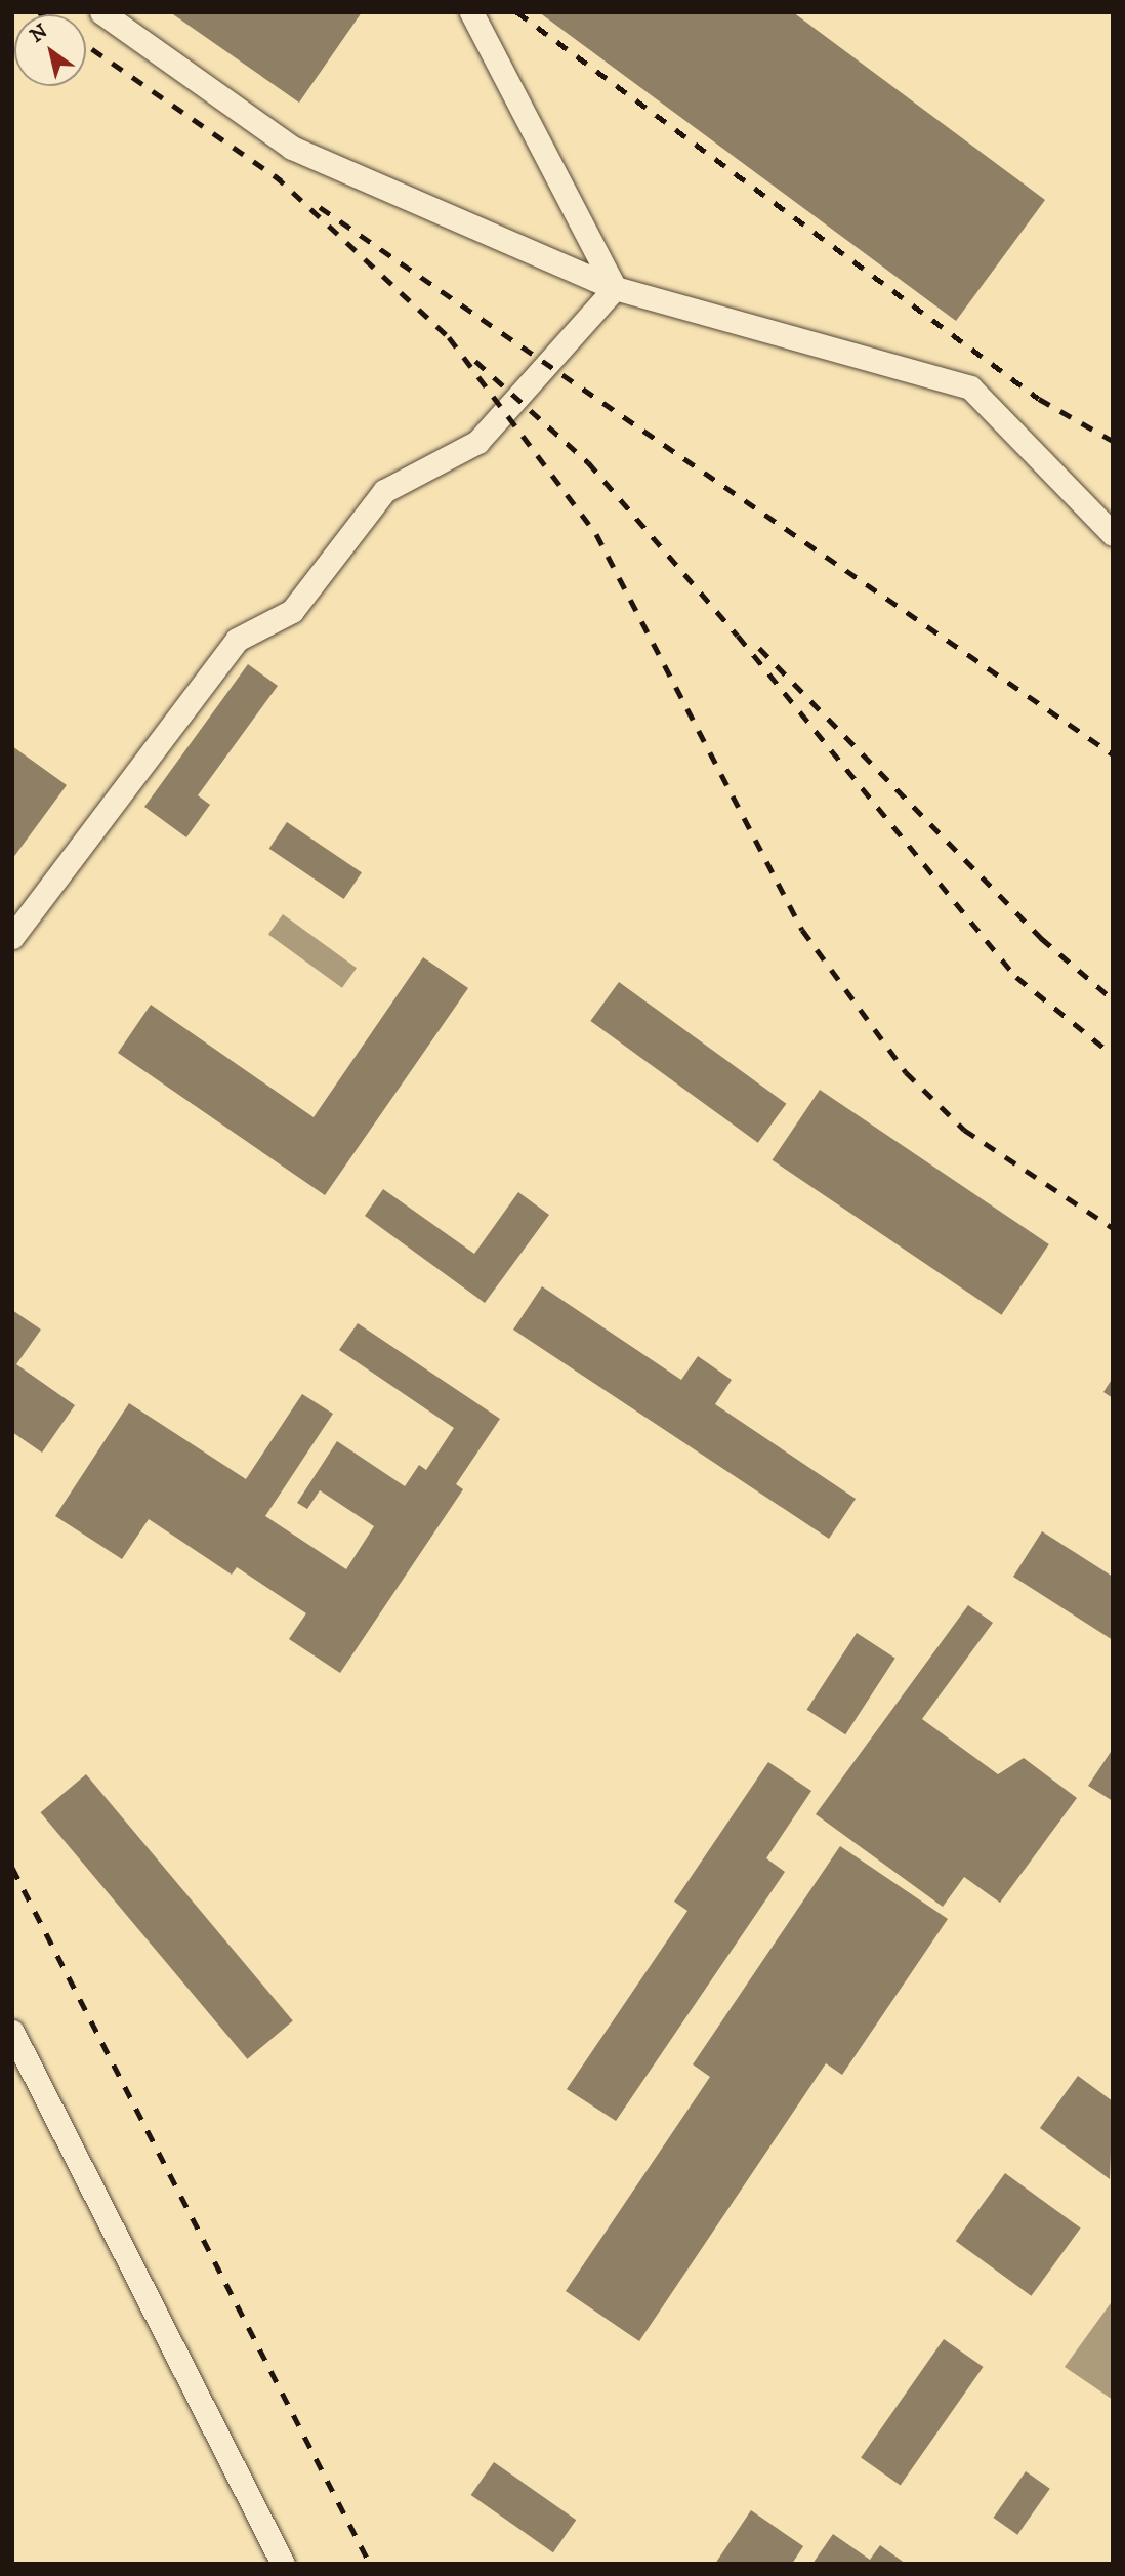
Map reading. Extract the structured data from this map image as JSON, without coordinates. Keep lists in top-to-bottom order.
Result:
{
  "north": "top left"
}
